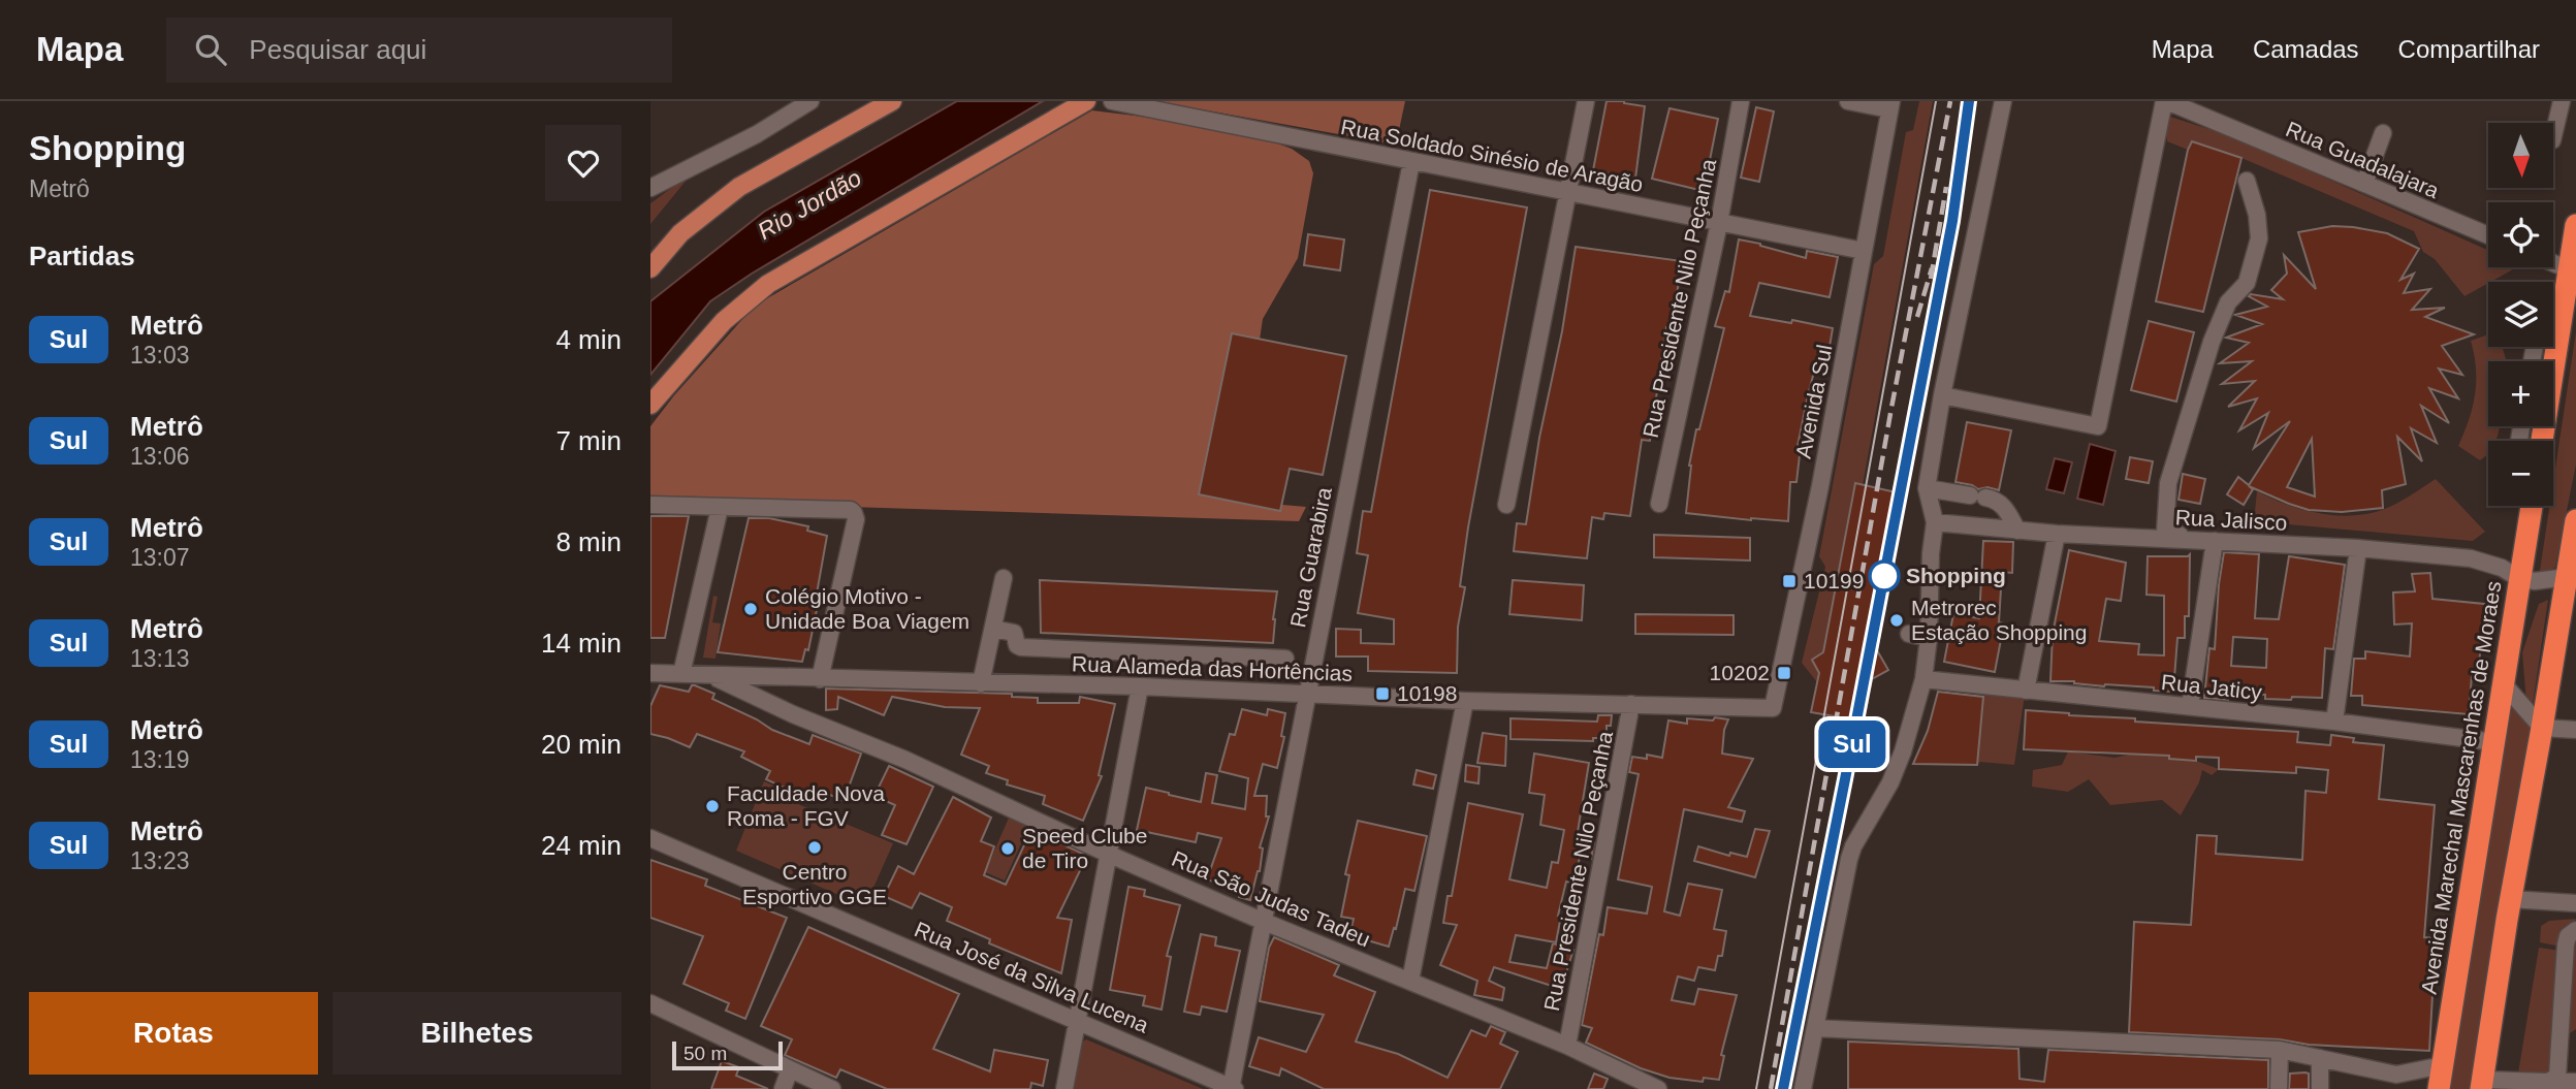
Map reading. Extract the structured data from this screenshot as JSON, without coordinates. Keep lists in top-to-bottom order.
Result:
{
  "streets": {
    "highway": ["Avenida Marechal Mascarenhas de Moraes"],
    "street": [
      "Rua Soldado Sinésio de Aragão",
      "Rua Guadalajara",
      "Rua Presidente Nilo Peçanha",
      "Avenida Sul",
      "Rua Jalisco",
      "Rua Guarabira",
      "Rua Alameda das Hortências",
      "Rua Jaticy",
      "Rua São Judas Tadeu",
      "Rua José da Silva Lucena"
    ]
  },
  "crossings": [
    ["Rua Soldado Sinésio de Aragão", "Rua Presidente Nilo Peçanha"],
    ["Rua Soldado Sinésio de Aragão", "Avenida Sul"],
    ["Rua Soldado Sinésio de Aragão", "Rua Guarabira"],
    ["Rua Presidente Nilo Peçanha", "Rua Alameda das Hortências"],
    ["Rua Presidente Nilo Peçanha", "Rua São Judas Tadeu"],
    ["Avenida Sul", "Rua Alameda das Hortências"],
    ["Rua Jalisco", "Avenida Marechal Mascarenhas de Moraes"],
    ["Rua Guarabira", "Rua Alameda das Hortências"],
    ["Rua Guarabira", "Rua São Judas Tadeu"],
    ["Rua Guarabira", "Rua José da Silva Lucena"],
    ["Rua Alameda das Hortências", "Rua São Judas Tadeu"],
    ["Rua Jaticy", "Avenida Marechal Mascarenhas de Moraes"]
  ],
  "water": ["Rio Jordão"],
  "places": {
    "other": [
      "Shopping",
      "Colégio Motivo - Unidade Boa Viagem",
      "Metrorec Estação Shopping",
      "Faculdade Nova Roma - FGV",
      "Centro Esportivo GGE",
      "Speed Clube de Tiro"
    ],
    "transit": ["10199", "10202", "10198"]
  },
  "lines": ["metro line Sul"],
  "scale_bar": "50 m",
  "north": "bottom",
  "page": {
    "header": "Mapa",
    "search": "Pesquisar aqui",
    "nav": ["Mapa", "Camadas", "Compartilhar"],
    "heading": [
      ["Shopping", "Metrô"],
      "Partidas"
    ],
    "on_map": "Sul",
    "map_buttons": ["+", "−"],
    "list": [
      {
        "mark": "Sul",
        "name": "Metrô",
        "note": "13:03",
        "value": "4 min"
      },
      {
        "mark": "Sul",
        "name": "Metrô",
        "note": "13:06",
        "value": "7 min"
      },
      {
        "mark": "Sul",
        "name": "Metrô",
        "note": "13:07",
        "value": "8 min"
      },
      {
        "mark": "Sul",
        "name": "Metrô",
        "note": "13:13",
        "value": "14 min"
      },
      {
        "mark": "Sul",
        "name": "Metrô",
        "note": "13:19",
        "value": "20 min"
      },
      {
        "mark": "Sul",
        "name": "Metrô",
        "note": "13:23",
        "value": "24 min"
      }
    ],
    "buttons": ["Rotas", "Bilhetes"],
    "scale": "50 m"
  }
}
